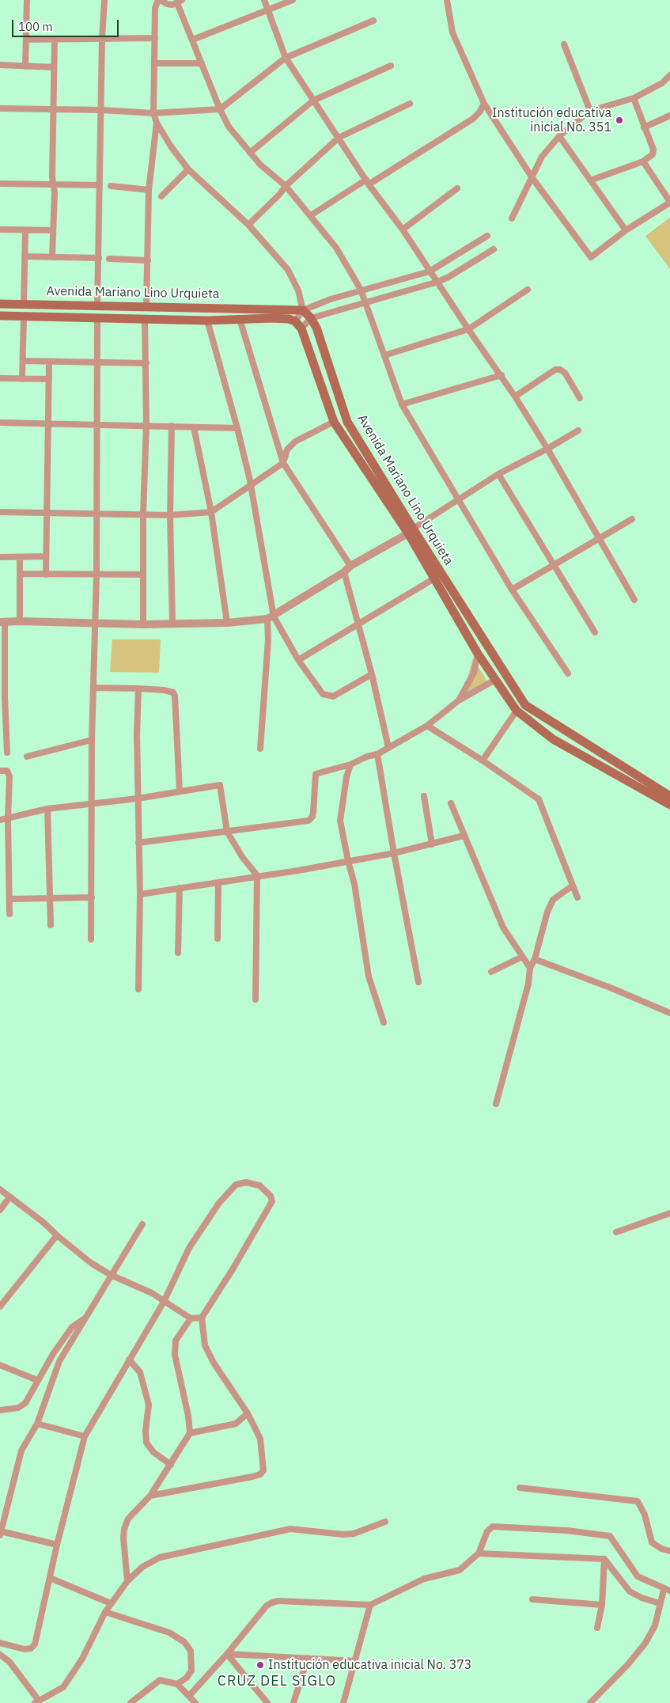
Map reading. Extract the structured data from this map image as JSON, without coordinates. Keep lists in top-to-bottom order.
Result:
{
  "streets": {
    "main road": ["Avenida Mariano Lino Urquieta"]
  },
  "districts": ["CRUZ DEL SIGLO"],
  "places": ["Institución educativa inicial No. 351", "Institución educativa inicial No. 373"],
  "scale_bar": "100 m"
}
